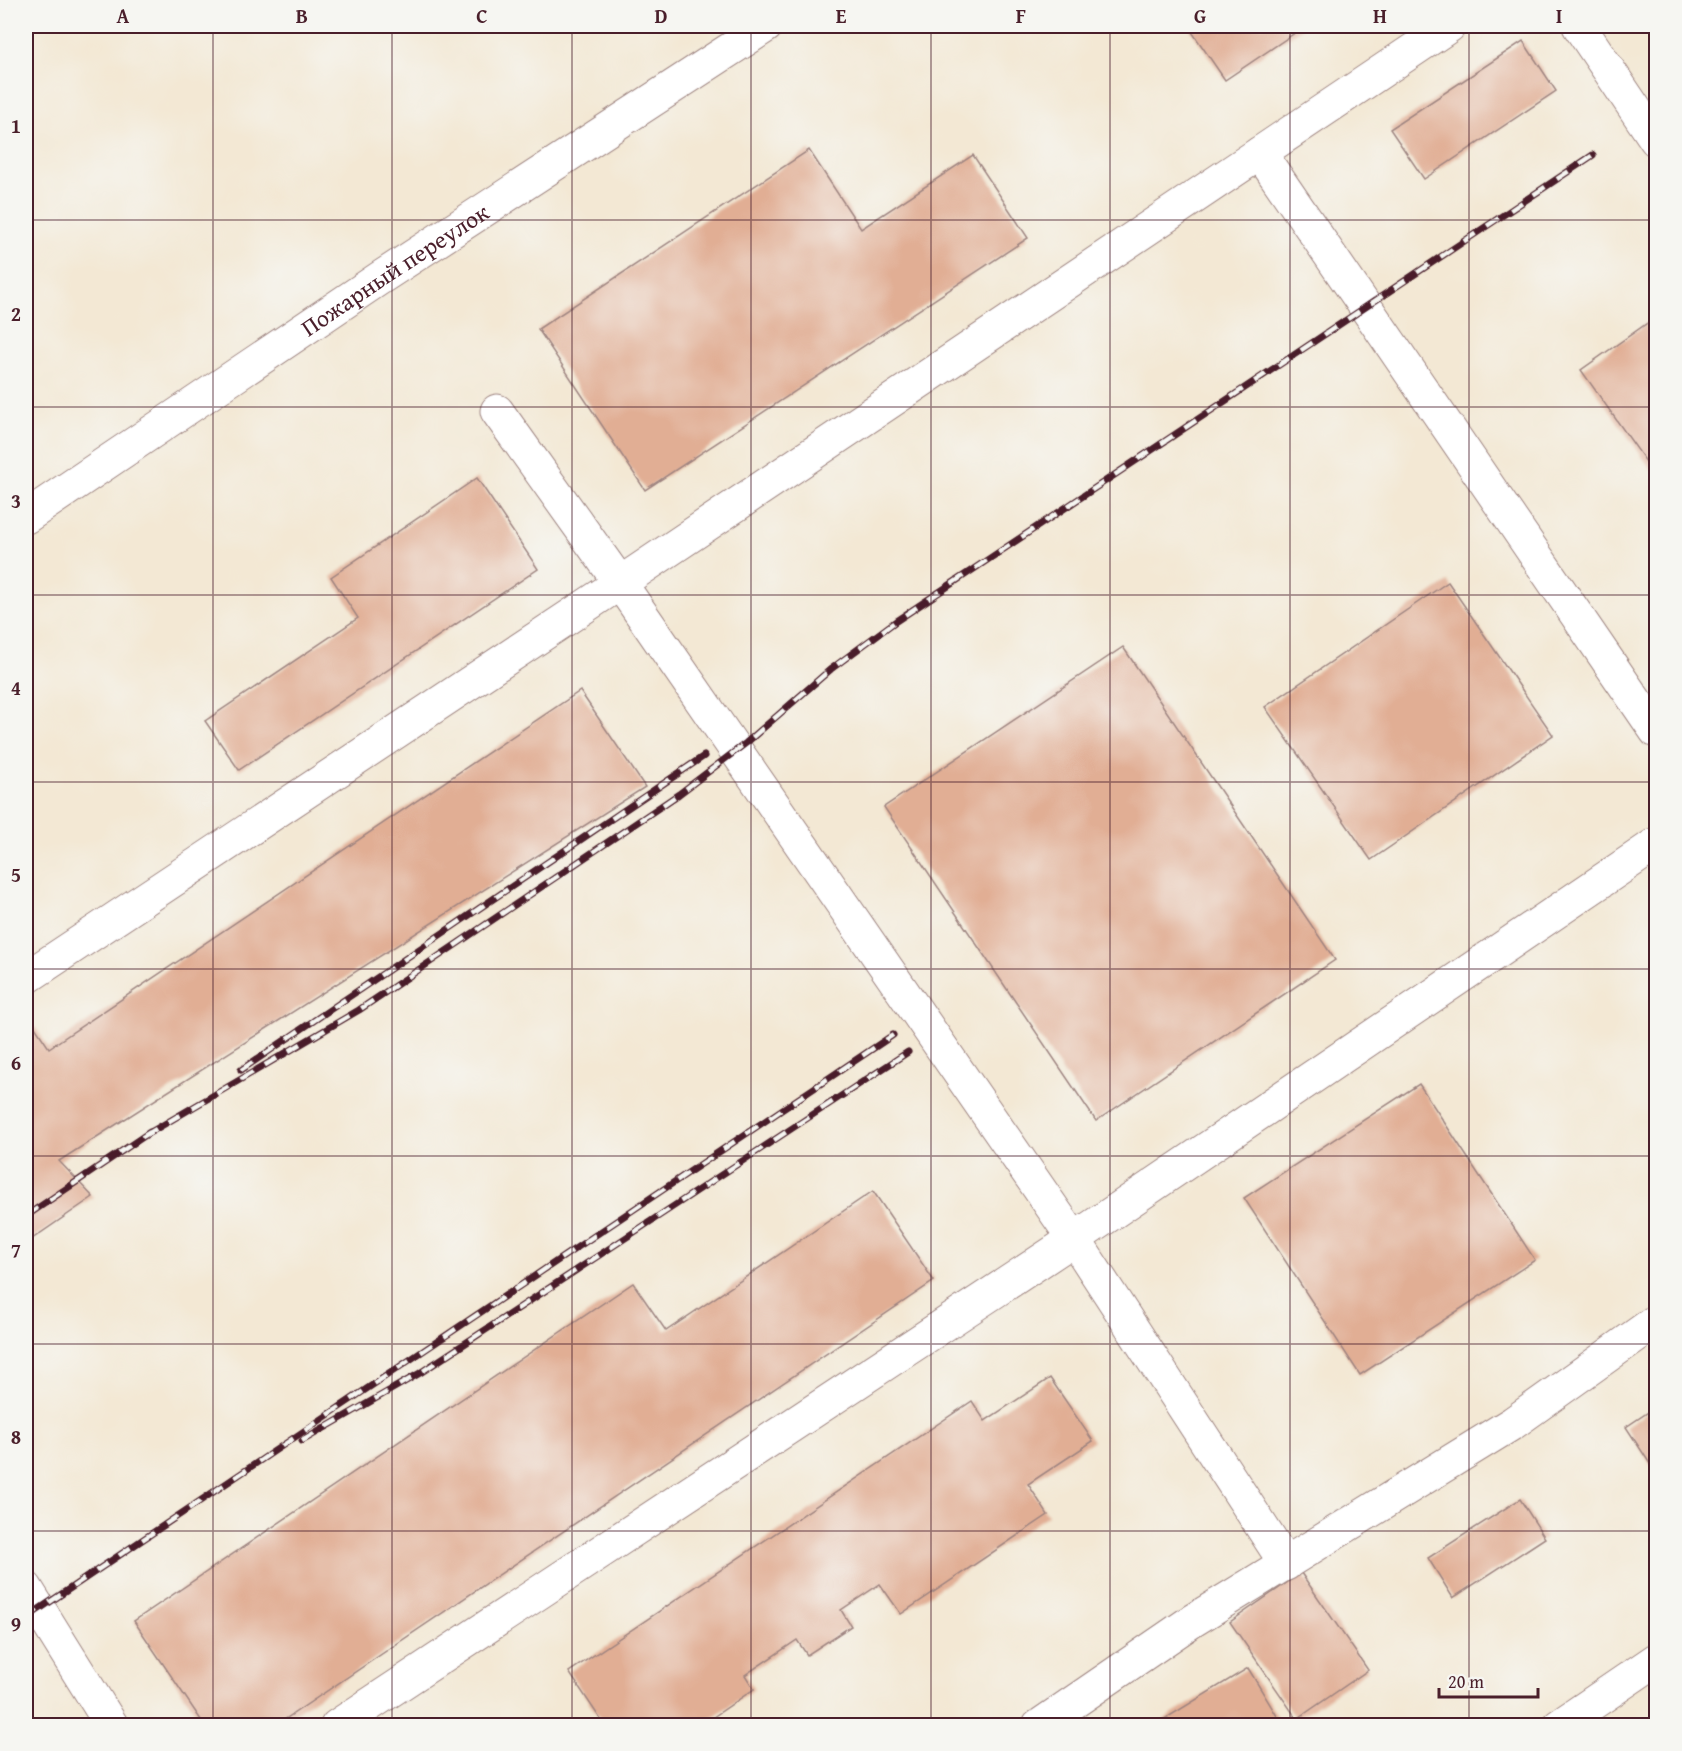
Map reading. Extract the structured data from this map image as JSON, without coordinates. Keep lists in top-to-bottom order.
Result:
{
  "streets": {
    "street": ["Пожарный переулок"]
  },
  "scale_bar": "20 m",
  "grid": {
    "columns": [
      "A",
      "B",
      "C",
      "D",
      "E",
      "F",
      "G",
      "H",
      "I"
    ],
    "rows": [
      "1",
      "2",
      "3",
      "4",
      "5",
      "6",
      "7",
      "8",
      "9"
    ]
  }
}
